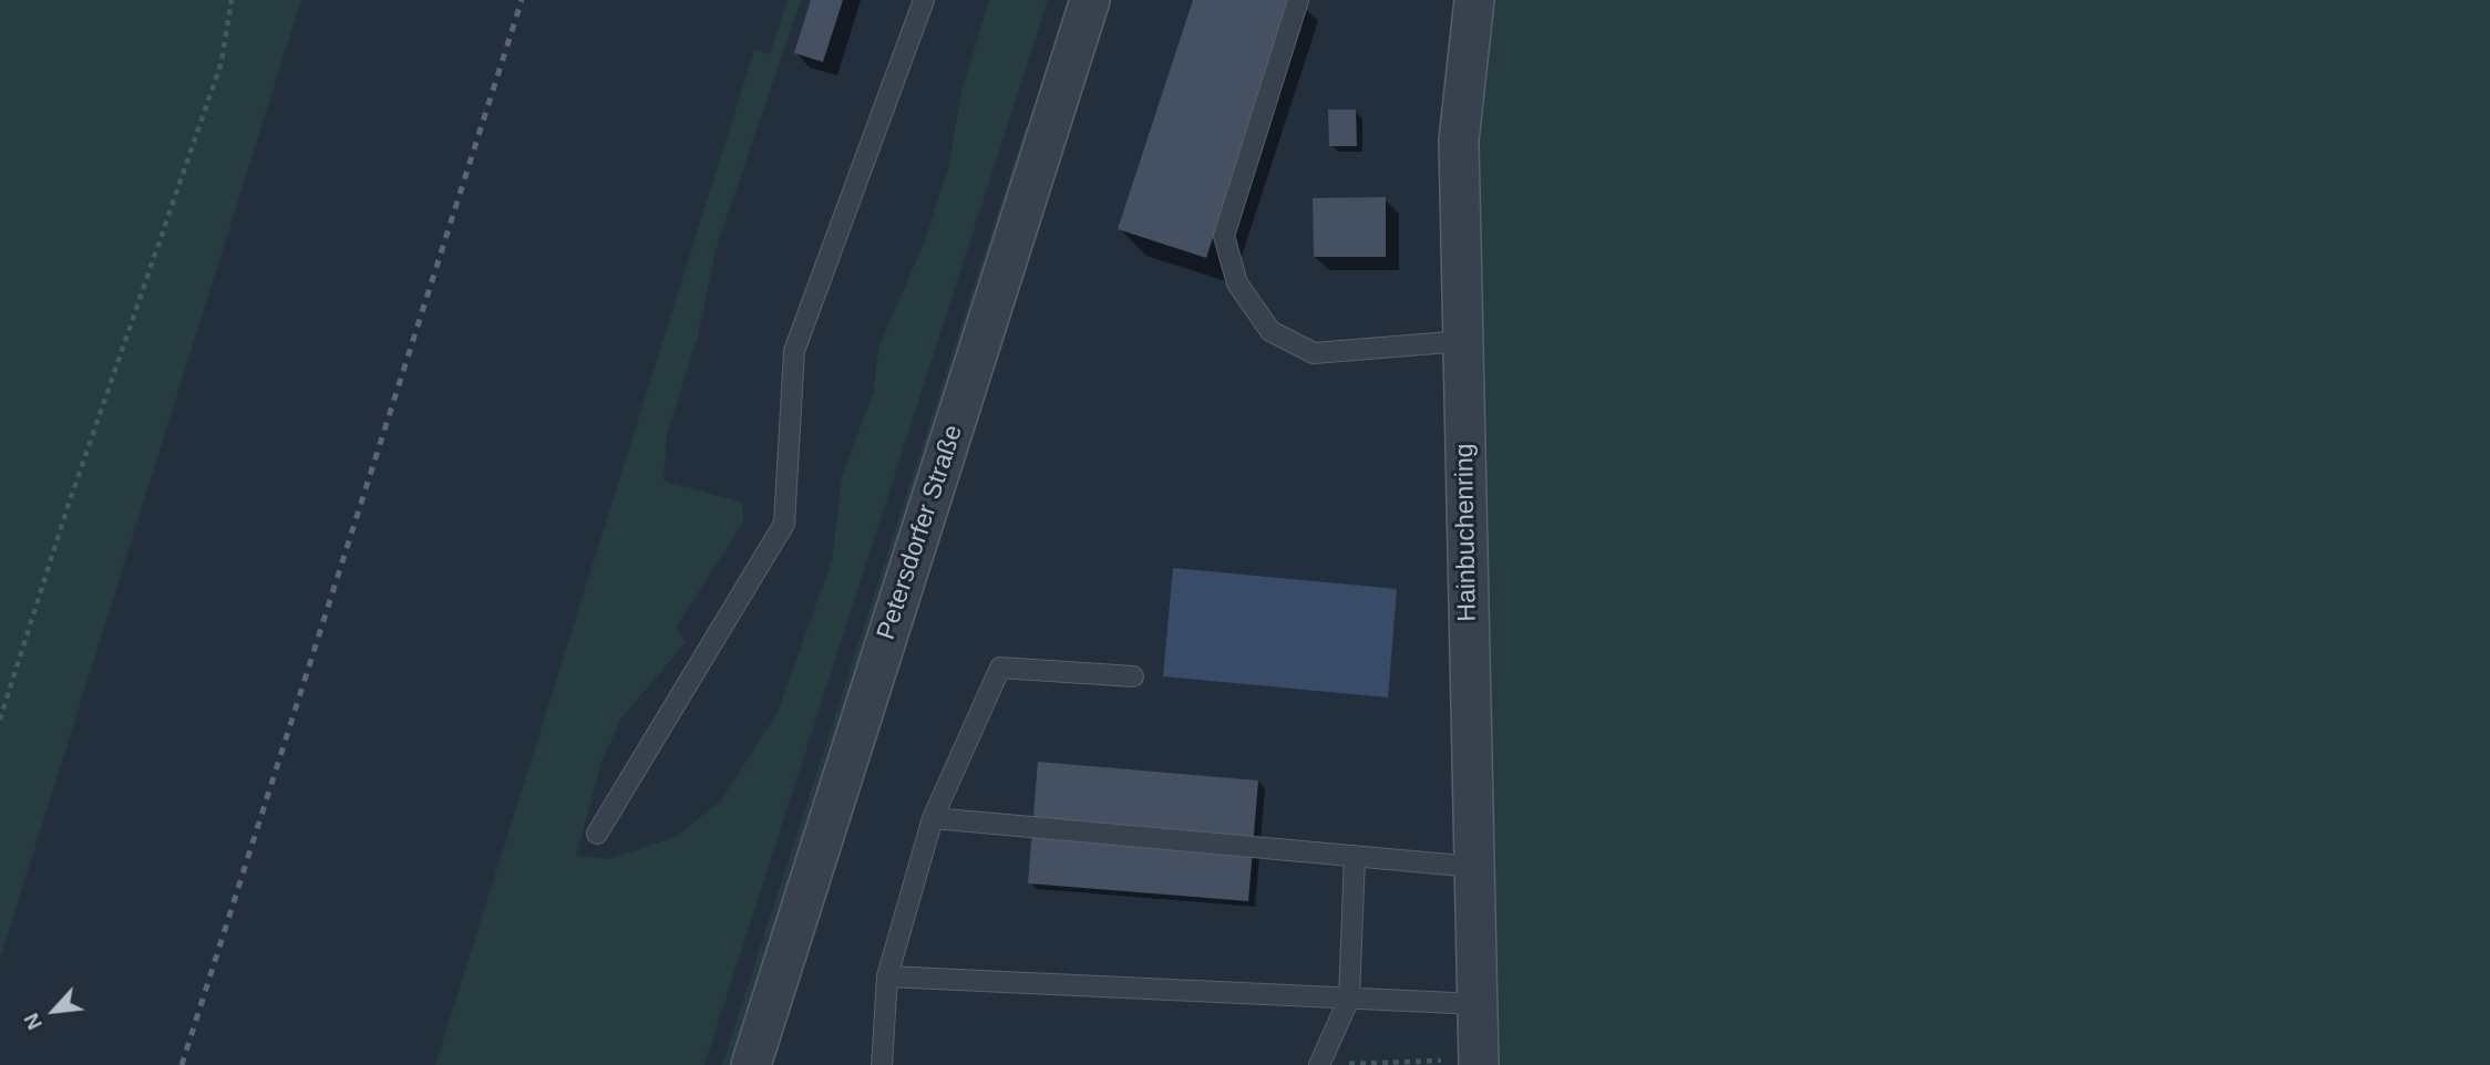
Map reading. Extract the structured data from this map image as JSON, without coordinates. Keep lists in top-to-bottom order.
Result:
{
  "streets": {
    "street": ["Petersdorfer Straße", "Hainbuchenring"]
  },
  "north": "bottom left"
}
